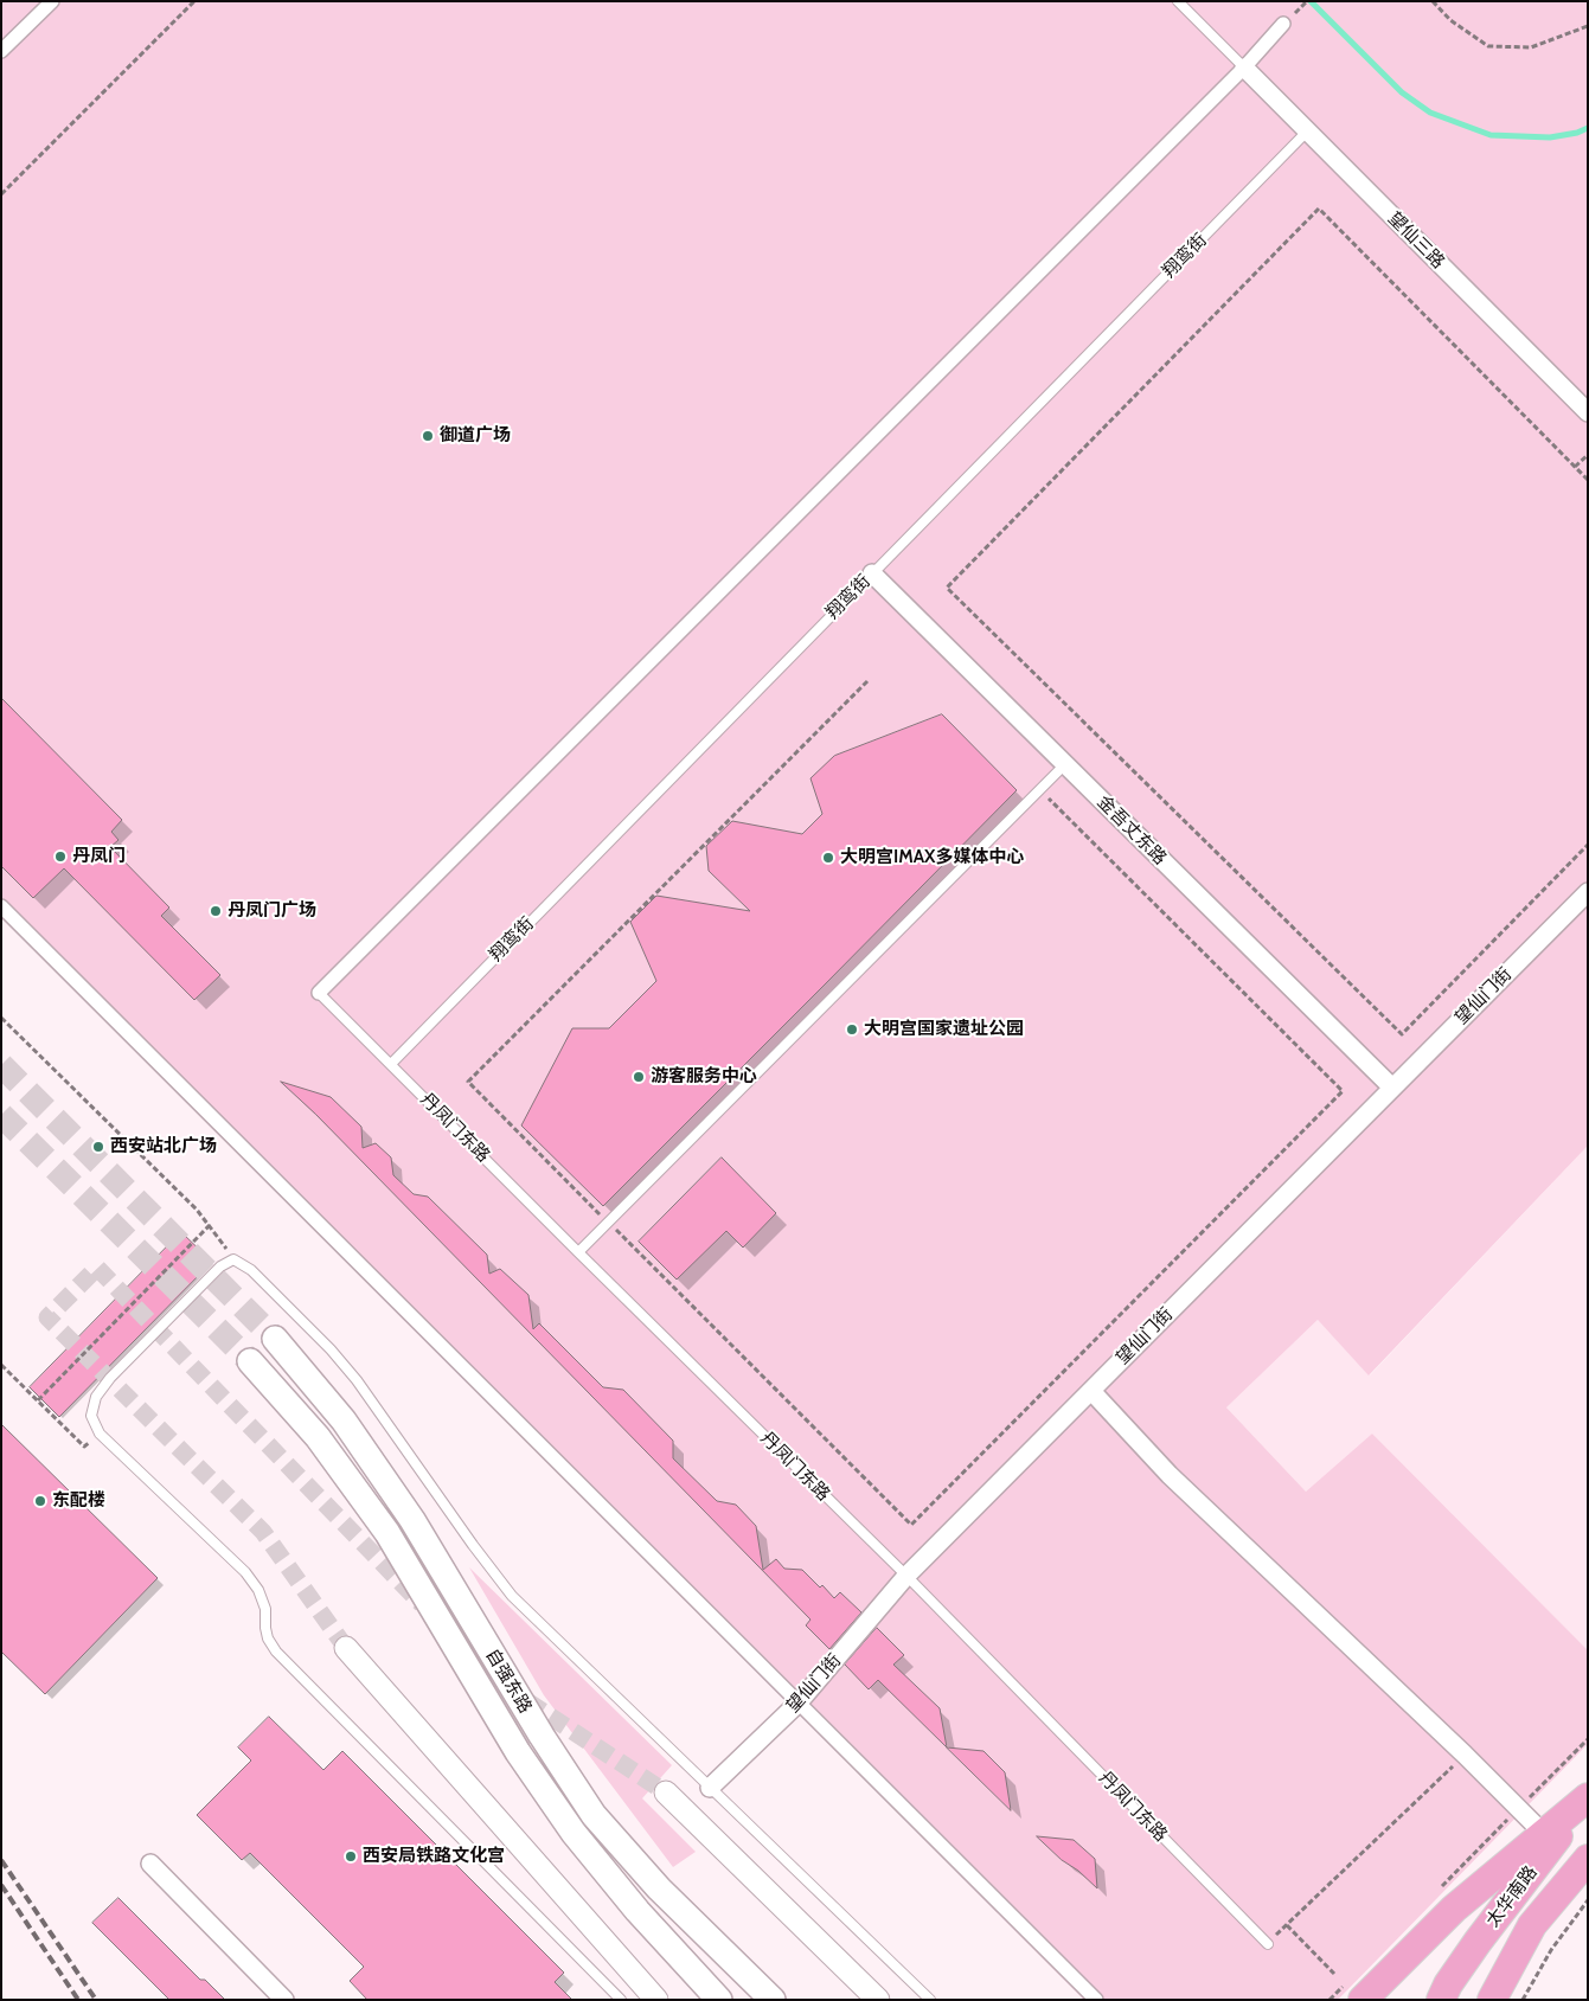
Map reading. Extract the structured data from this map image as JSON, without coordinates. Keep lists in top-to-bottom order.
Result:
{
  "streets": {
    "main road": ["自强东路", "太华南路"],
    "street": ["望仙三路", "金吾丈东路", "望仙门街"],
    "lane": ["翔鸾街", "丹凤门东路"]
  },
  "crossings": [
    ["望仙三路", "翔鸾街"],
    ["翔鸾街", "金吾丈东路"],
    ["翔鸾街", "丹凤门东路"],
    ["金吾丈东路", "望仙门街"],
    ["望仙门街", "丹凤门东路"]
  ],
  "places": [
    "御道广场",
    "丹凤门",
    "大明宫IMAX多媒体中心",
    "丹凤门广场",
    "大明宫国家遗址公园",
    "游客服务中心",
    "西安站北广场",
    "东配楼",
    "西安局铁路文化宫"
  ]
}
